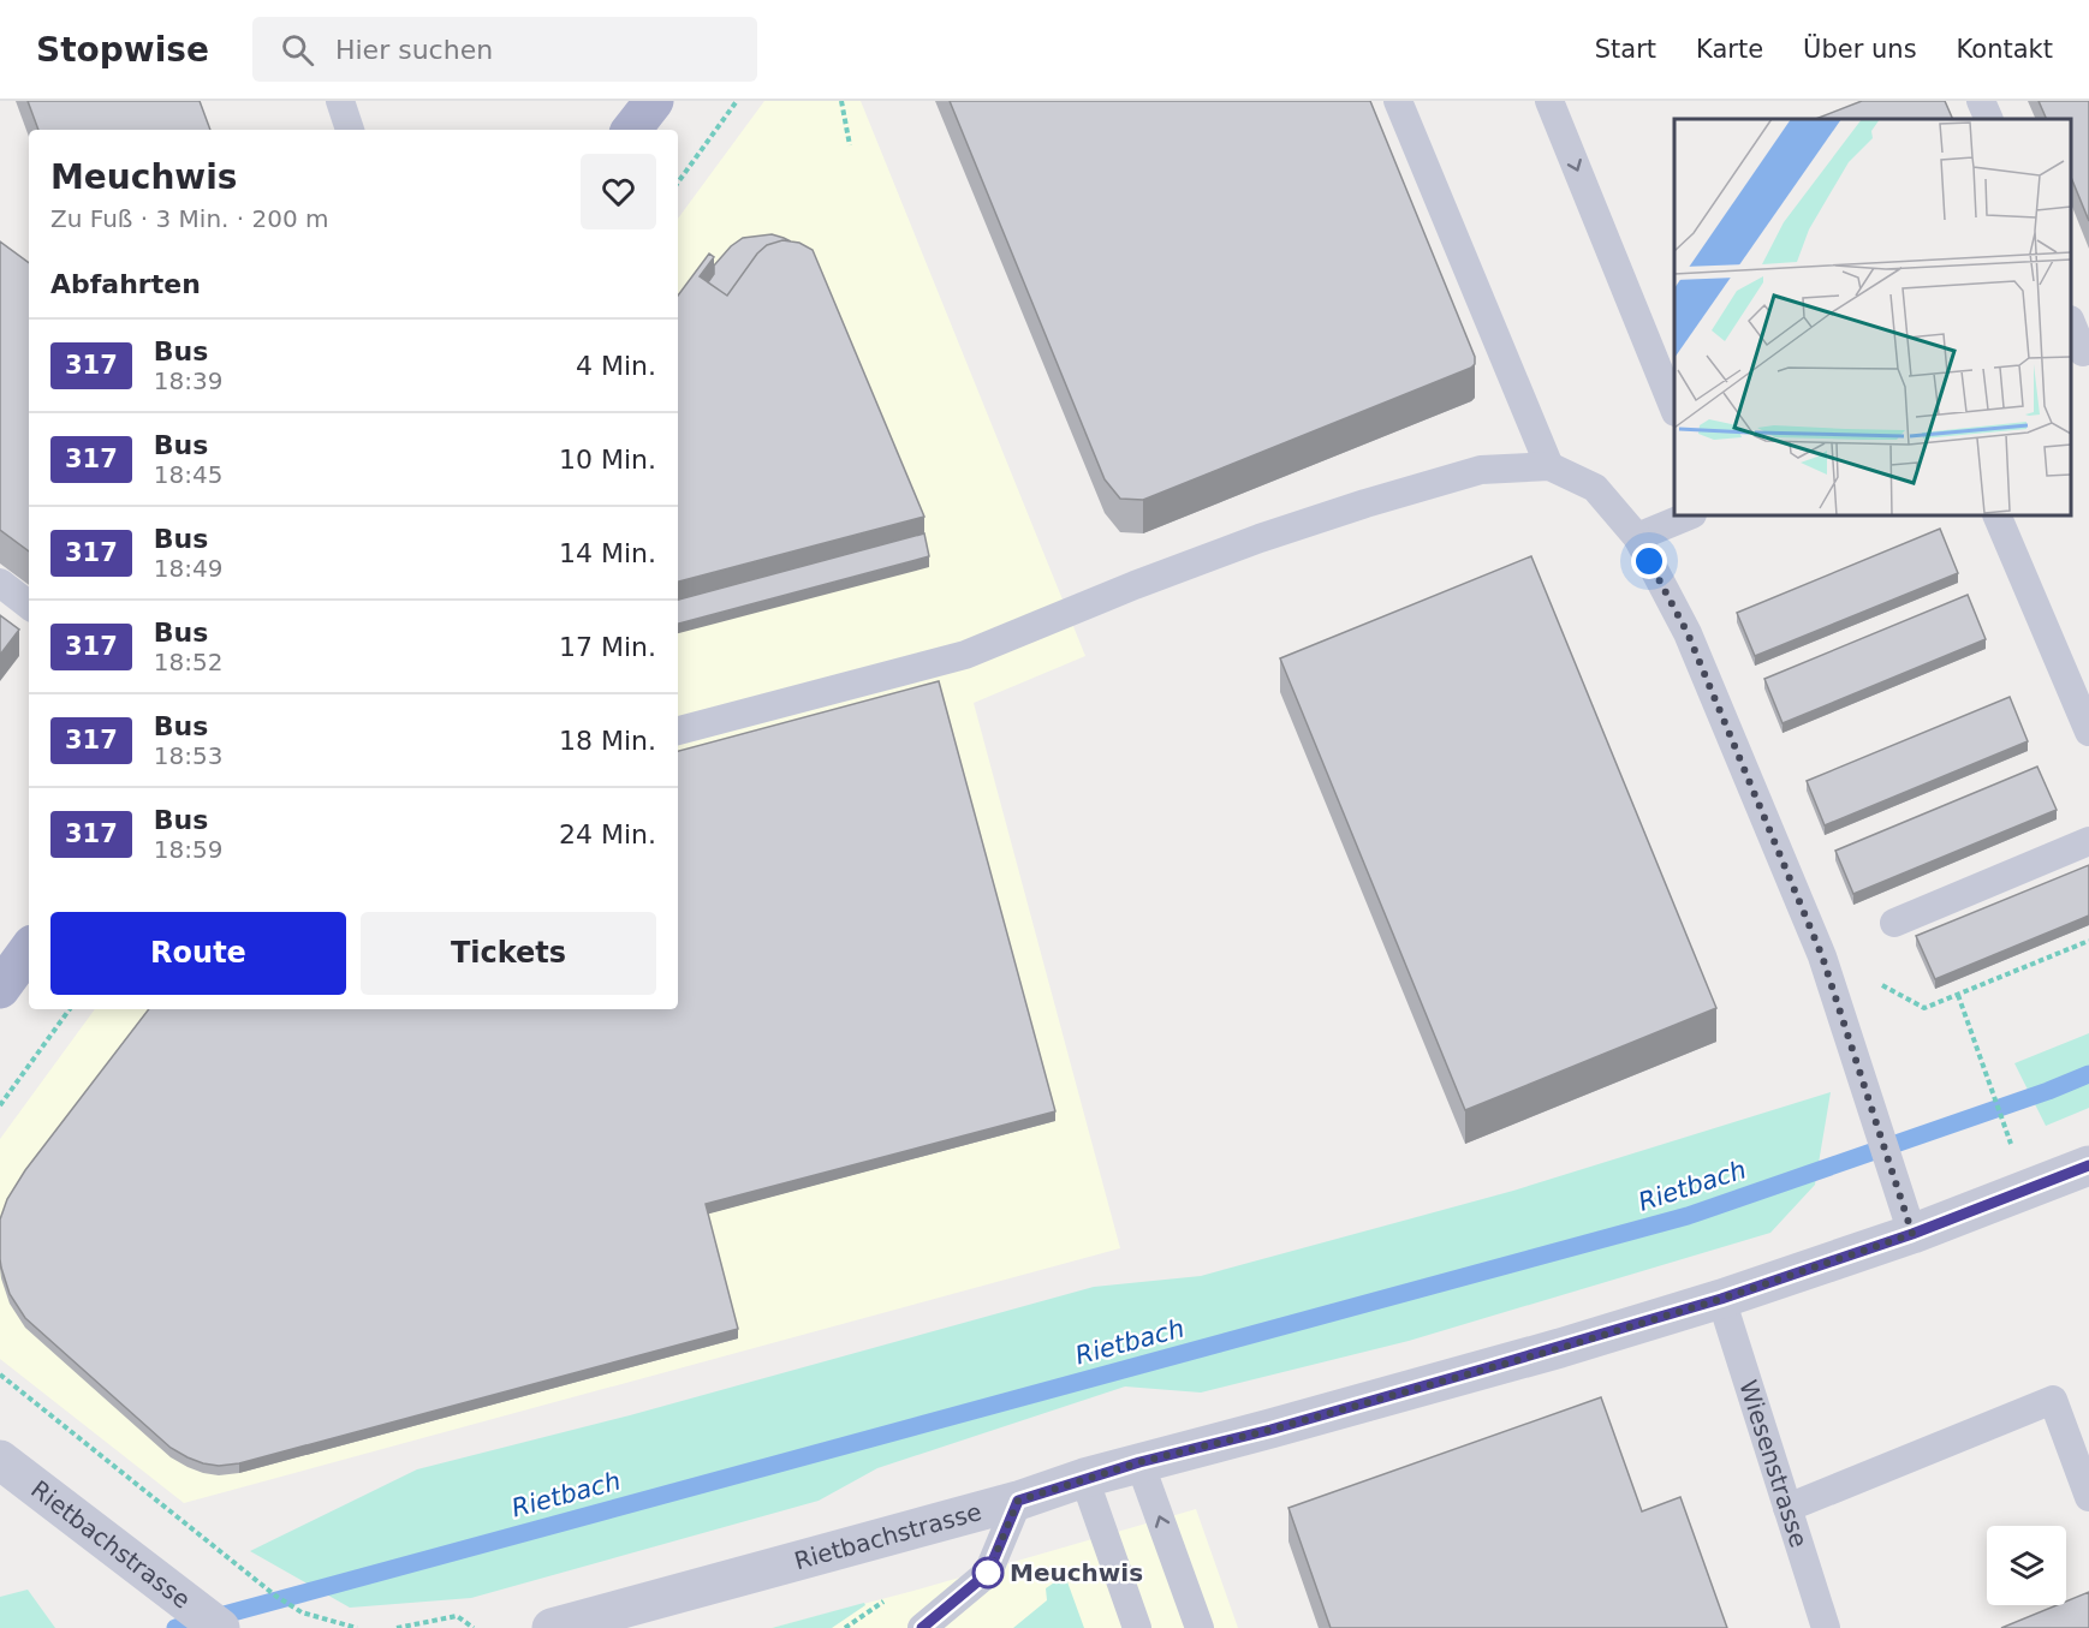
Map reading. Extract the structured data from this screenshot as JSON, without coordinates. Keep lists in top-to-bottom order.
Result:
{
  "streets": {
    "street": ["Rietbachstrasse"],
    "lane": ["Wiesenstrasse"]
  },
  "crossings": [
    ["Wiesenstrasse", "Rietbachstrasse"]
  ],
  "water": ["Rietbach"],
  "places": ["Meuchwis"],
  "lines": ["bus line 317"],
  "page": {
    "header": "Stopwise",
    "search": "Hier suchen",
    "nav": [
      "Start",
      "Karte",
      "Über uns",
      "Kontakt"
    ],
    "heading": [
      ["Meuchwis", "Zu Fuß · 3 Min. · 200 m"],
      "Abfahrten"
    ],
    "list": [
      {
        "mark": "317",
        "name": "Bus",
        "note": "18:39",
        "value": "4 Min."
      },
      {
        "mark": "317",
        "name": "Bus",
        "note": "18:45",
        "value": "10 Min."
      },
      {
        "mark": "317",
        "name": "Bus",
        "note": "18:49",
        "value": "14 Min."
      },
      {
        "mark": "317",
        "name": "Bus",
        "note": "18:52",
        "value": "17 Min."
      },
      {
        "mark": "317",
        "name": "Bus",
        "note": "18:53",
        "value": "18 Min."
      },
      {
        "mark": "317",
        "name": "Bus",
        "note": "18:59",
        "value": "24 Min."
      }
    ],
    "buttons": ["Route", "Tickets"]
  }
}
